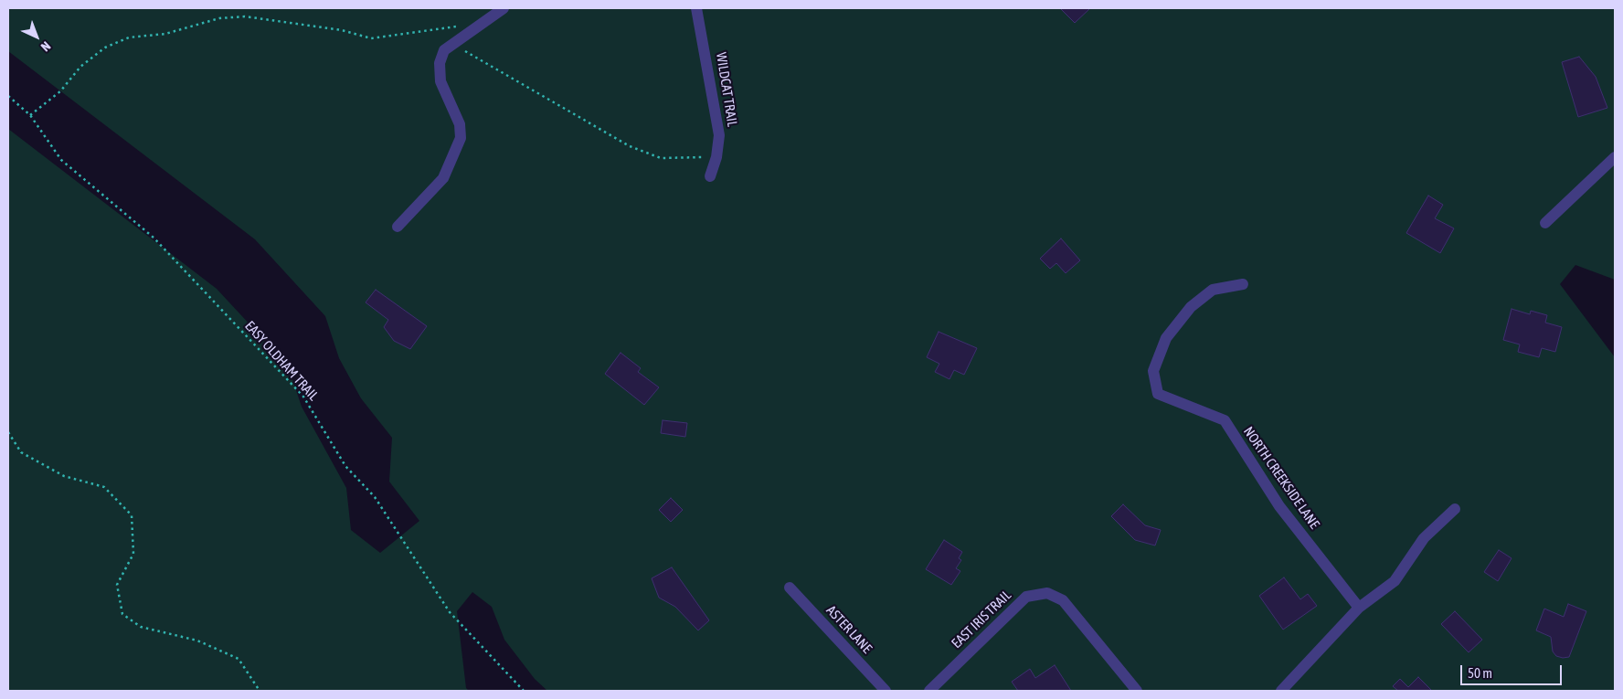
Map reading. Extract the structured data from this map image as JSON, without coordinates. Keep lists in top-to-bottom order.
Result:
{
  "streets": {
    "street": [
      "WILDCAT TRAIL",
      "NORTH CREEKSIDE LANE",
      "EAST IRIS TRAIL",
      "ASTER LANE"
    ],
    "path": ["EASY OLDHAM TRAIL"]
  },
  "scale_bar": "50 m",
  "north": "bottom right"
}
